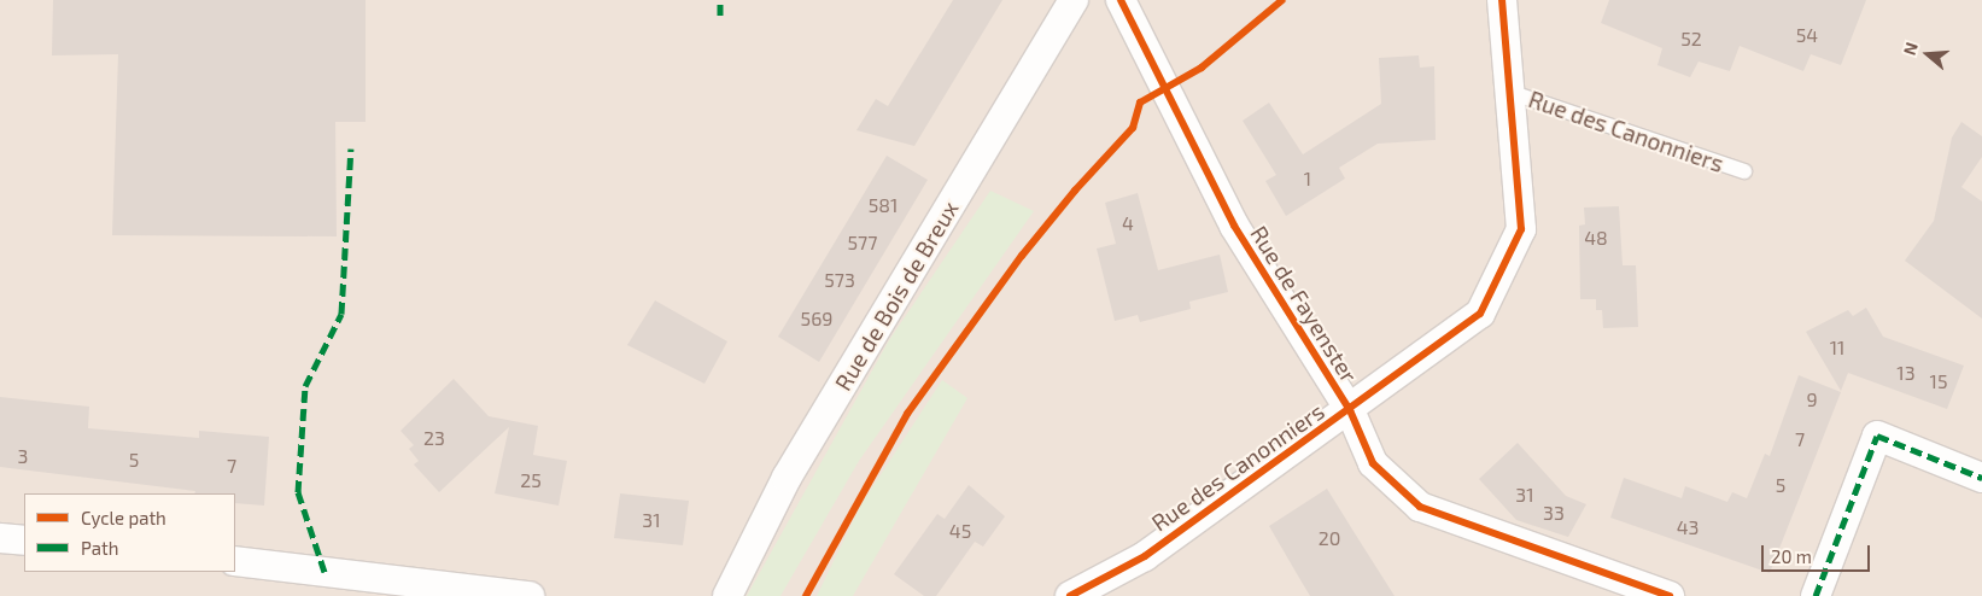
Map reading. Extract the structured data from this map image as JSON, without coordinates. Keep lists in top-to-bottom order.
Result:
{
  "streets": {
    "street": ["Rue des Canonniers", "Rue de Bois de Breux", "Rue de Fayenster"]
  },
  "crossings": [
    ["Rue des Canonniers", "Rue de Fayenster"]
  ],
  "house_numbers": [
    "54",
    "52",
    "1",
    "581",
    "4",
    "48",
    "577",
    "573",
    "569",
    "11",
    "13",
    "15",
    "9",
    "23",
    "7",
    "3",
    "5",
    "7",
    "25",
    "5",
    "31",
    "33",
    "31",
    "43",
    "45",
    "20"
  ],
  "legend": ["Cycle path", "Path"],
  "scale_bar": "20 m",
  "north": "left"
}
